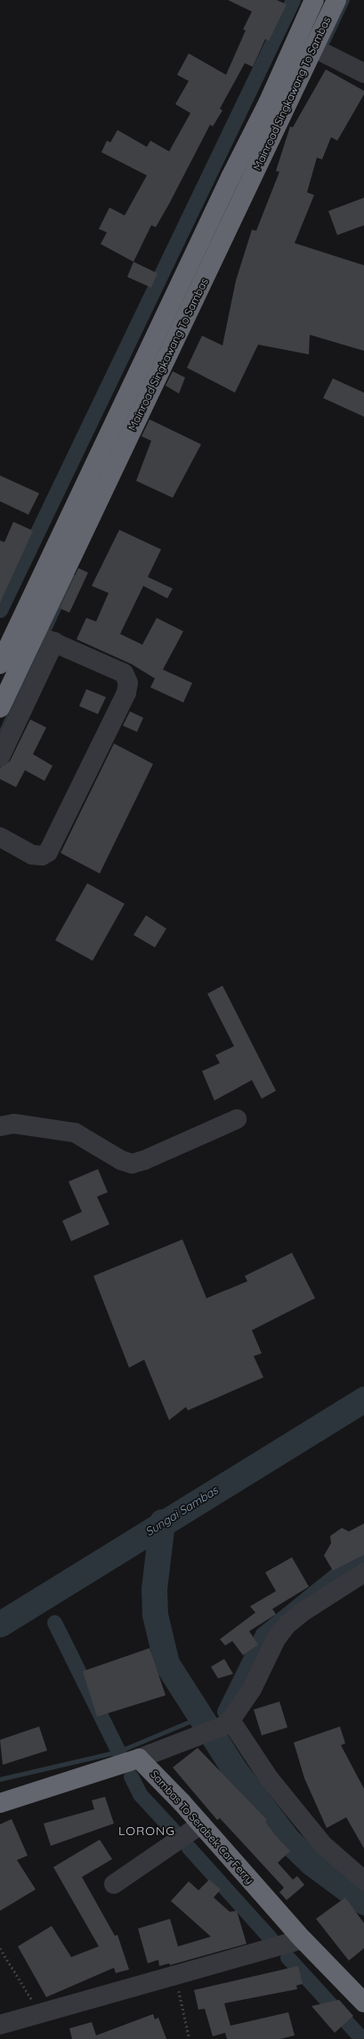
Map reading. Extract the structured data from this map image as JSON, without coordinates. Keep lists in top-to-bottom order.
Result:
{
  "streets": {
    "highway": ["Mainroad Singkawang To Sambas", "Sambas To Serabek Car Ferry"]
  },
  "districts": ["LORONG"],
  "water": ["Sungai Sambas"]
}
